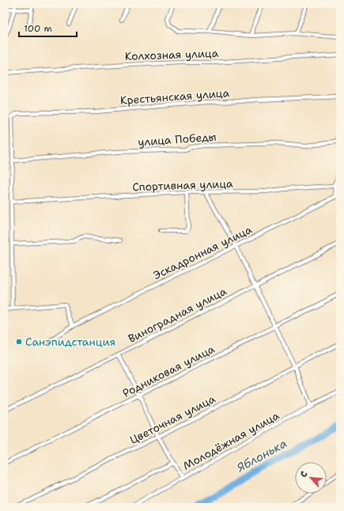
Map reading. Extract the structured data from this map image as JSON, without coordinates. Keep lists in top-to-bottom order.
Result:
{
  "streets": {
    "street": [
      "Колхозная улица",
      "Крестьянская улица",
      "улица Победы",
      "Спортивная улица",
      "Эскадронная улица",
      "Виноградная улица",
      "Родниковая улица",
      "Цветочная улица",
      "Молодёжная улица"
    ]
  },
  "crossings": [
    ["Крестьянская улица", "улица Победы"]
  ],
  "water": ["Яблонька"],
  "places": ["Санэпидстанция"],
  "scale_bar": "100 m",
  "north": "top left"
}
